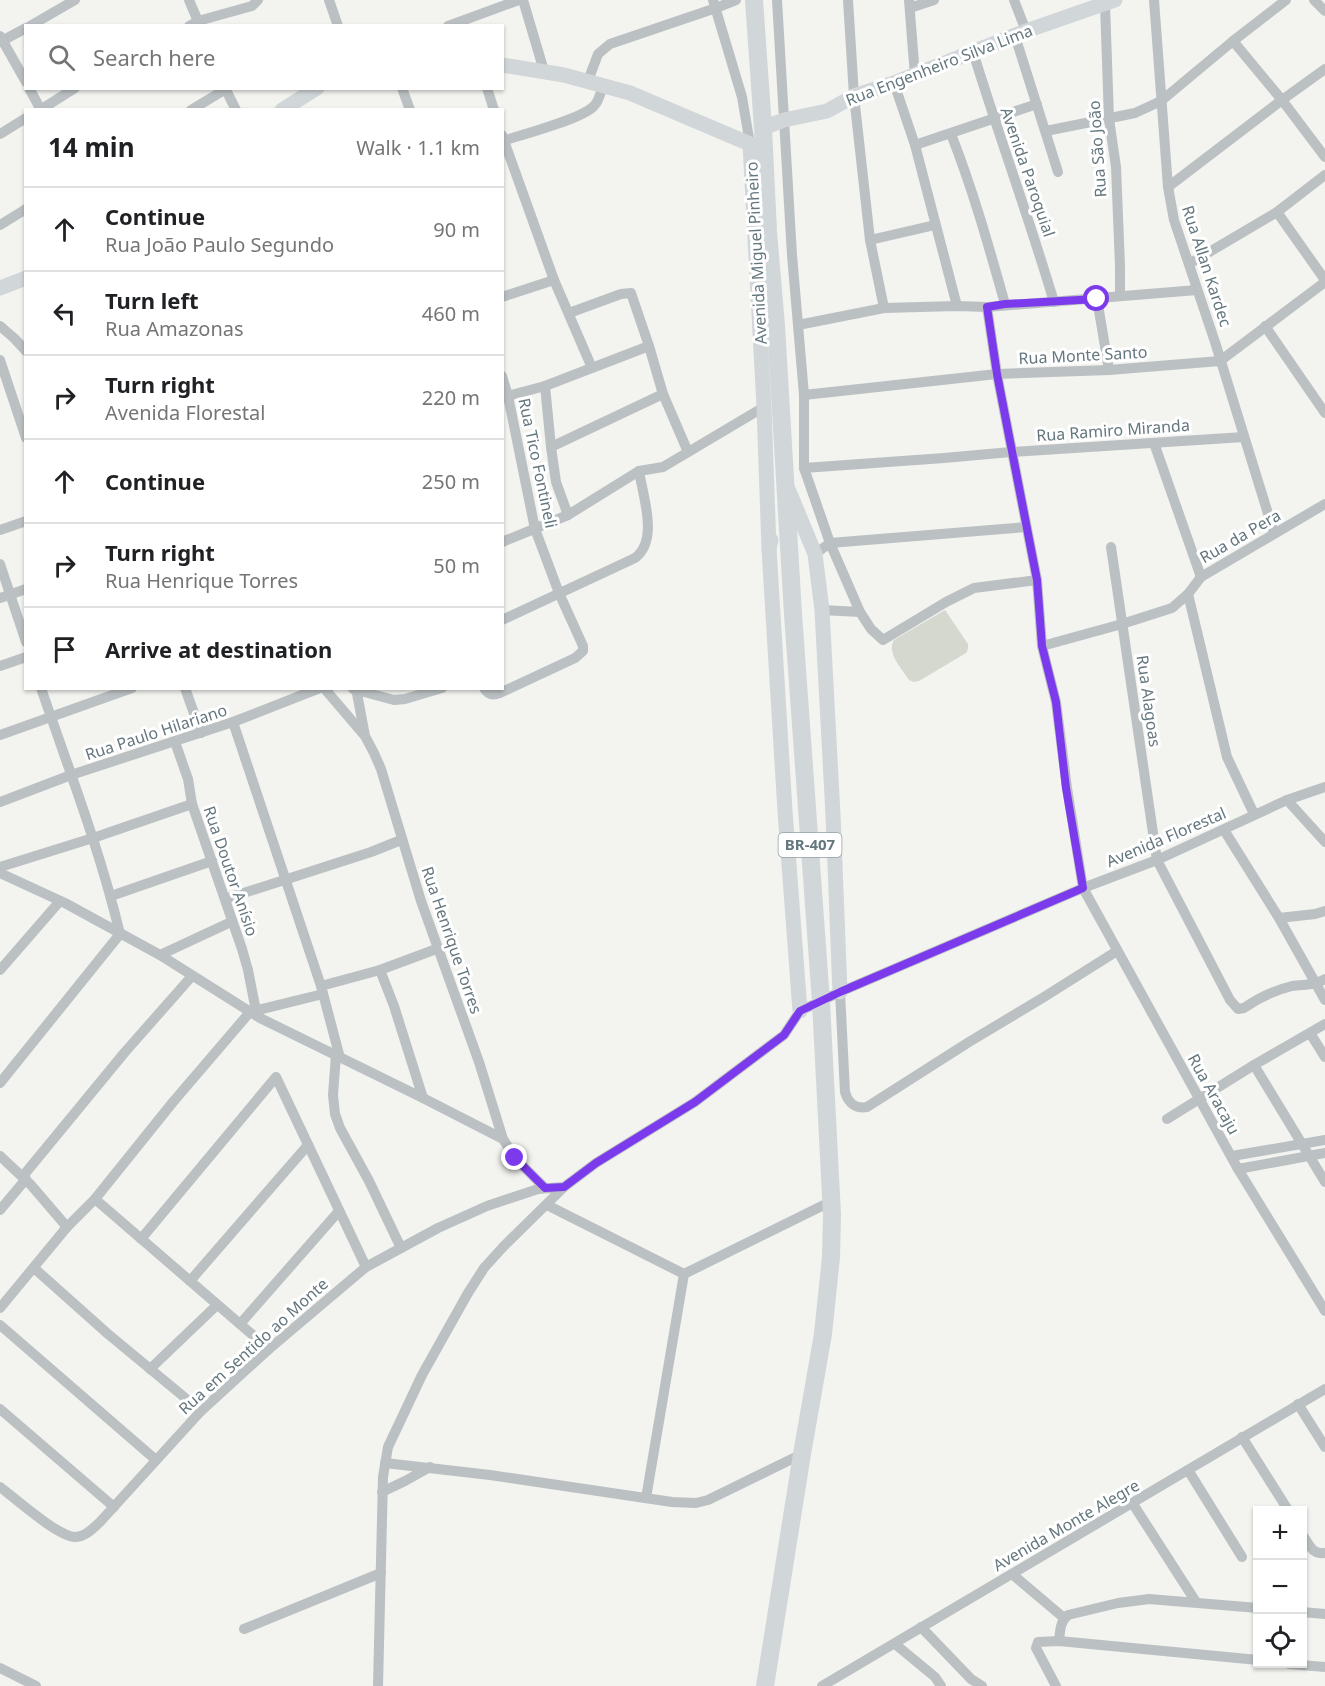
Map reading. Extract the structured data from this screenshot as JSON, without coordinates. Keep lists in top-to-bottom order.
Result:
{
  "streets": {
    "highway": ["BR-407"],
    "street": [
      "Rua Engenheiro Silva Lima",
      "Rua São João",
      "Avenida Paroquial",
      "Avenida Miguel Pinheiro",
      "Rua Allan Kardec",
      "Rua Monte Santo",
      "Rua Ramiro Miranda",
      "Rua Tico Fontineli",
      "Rua da Pera",
      "Rua Alagoas",
      "Rua Paulo Hilariano",
      "Avenida Florestal",
      "Rua Doutor Anísio",
      "Rua Henrique Torres",
      "Rua Aracaju",
      "Rua em Sentido ao Monte",
      "Avenida Monte Alegre"
    ]
  },
  "crossings": [
    ["Rua Engenheiro Silva Lima", "Rua São João"],
    ["Rua Engenheiro Silva Lima", "Avenida Paroquial"],
    ["Rua Engenheiro Silva Lima", "BR-407"],
    ["Avenida Miguel Pinheiro", "Avenida Florestal"],
    ["Avenida Miguel Pinheiro", "BR-407"],
    ["Rua Allan Kardec", "Rua Monte Santo"],
    ["Rua Allan Kardec", "Rua Ramiro Miranda"],
    ["Rua Allan Kardec", "Rua da Pera"],
    ["Rua Monte Santo", "Rua Aracaju"],
    ["Rua Ramiro Miranda", "Rua Aracaju"],
    ["Rua da Pera", "Rua Alagoas"],
    ["Rua da Pera", "Rua Aracaju"],
    ["Rua Alagoas", "Avenida Florestal"],
    ["Rua Paulo Hilariano", "Rua Doutor Anísio"],
    ["Avenida Florestal", "BR-407"],
    ["Avenida Florestal", "Rua Aracaju"],
    ["Rua Henrique Torres", "Rua em Sentido ao Monte"]
  ],
  "page": {
    "search": "Search here",
    "heading": ["14 min", "Walk · 1.1 km"],
    "list": [
      ["Continue", "Rua João Paulo Segundo", "90 m"],
      ["Turn left", "Rua Amazonas", "460 m"],
      ["Turn right", "Avenida Florestal", "220 m"],
      ["Continue", "250 m"],
      ["Turn right", "Rua Henrique Torres", "50 m"],
      "Arrive at destination"
    ],
    "map_buttons": ["+", "−"]
  }
}
